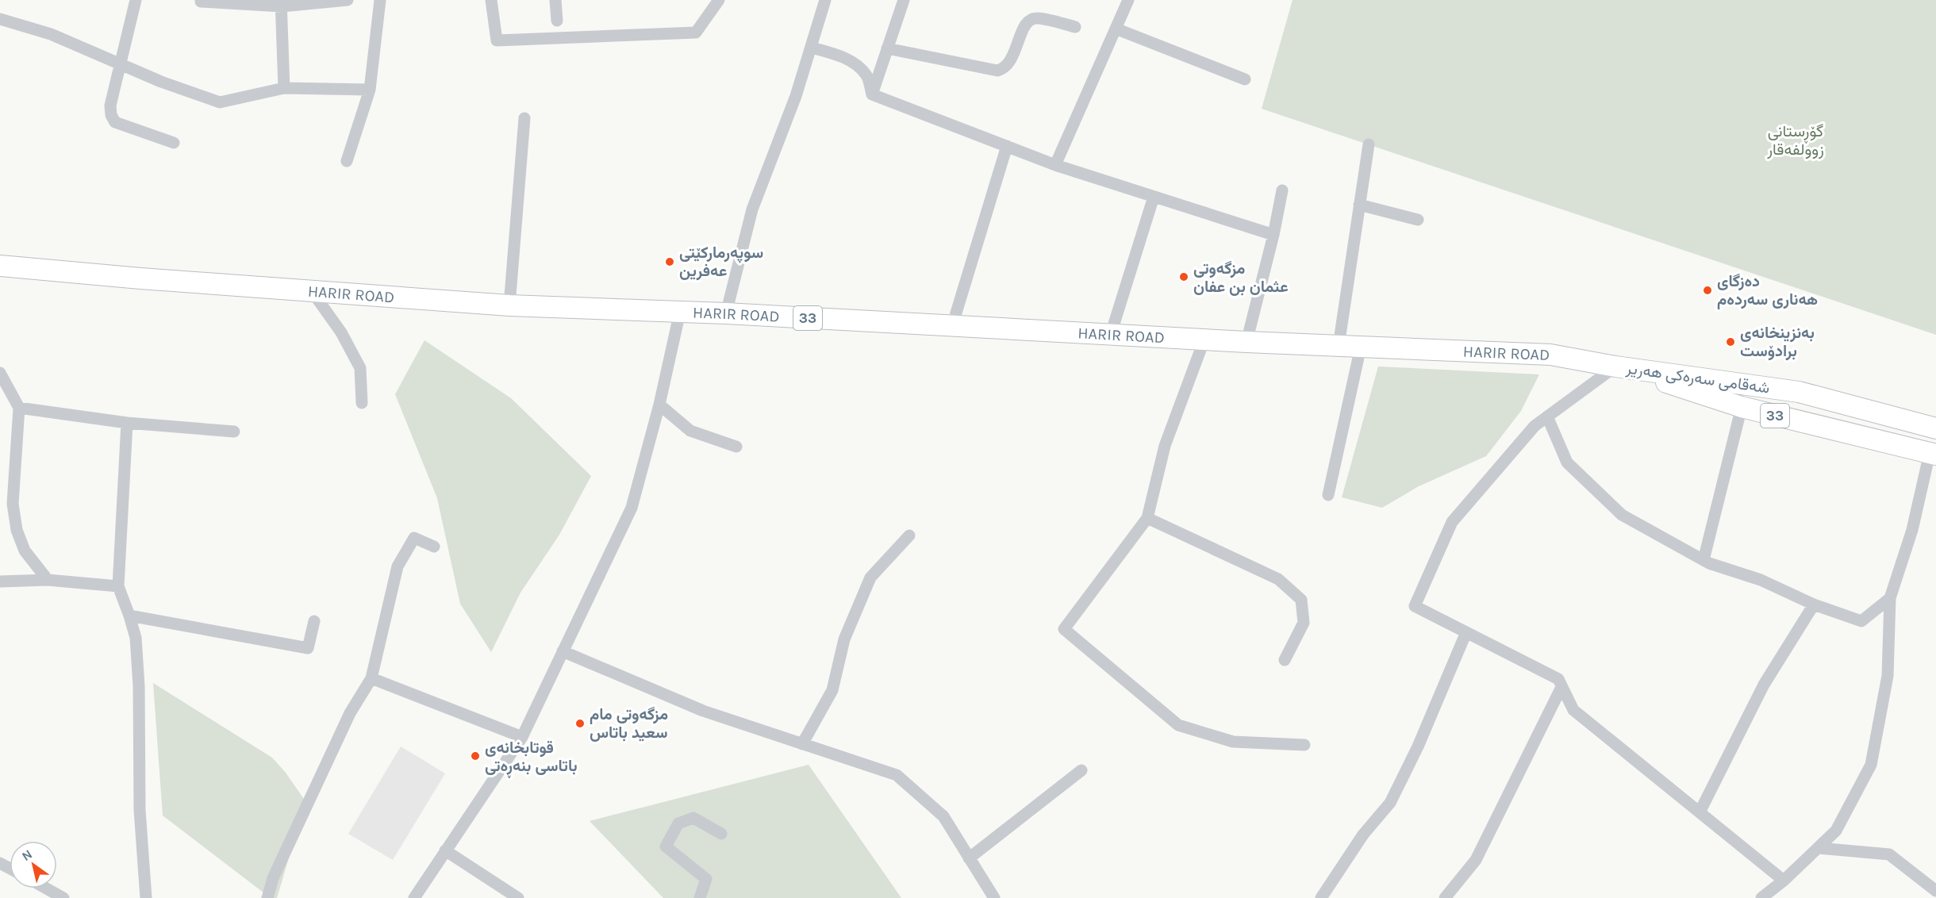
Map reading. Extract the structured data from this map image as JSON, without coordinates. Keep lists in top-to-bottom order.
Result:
{
  "streets": {
    "main road": ["HARIR ROAD", "33", "شەقامی سەرەکی هەریر"]
  },
  "crossings": [
    ["HARIR ROAD", "شەقامی سەرەکی هەریر"]
  ],
  "parks": ["گۆڕستانی زوولفەقار"],
  "places": [
    "سوپەرمارکێتی عەفرین",
    "مزگەوتی عثمان بن عفان",
    "دەزگای هەناری سەردەم",
    "بەنزینخانەی برادۆست",
    "مزگەوتی مام سعید باتاس",
    "قوتابخانەی باتاسی بنەڕەتی"
  ],
  "north": "top left"
}
